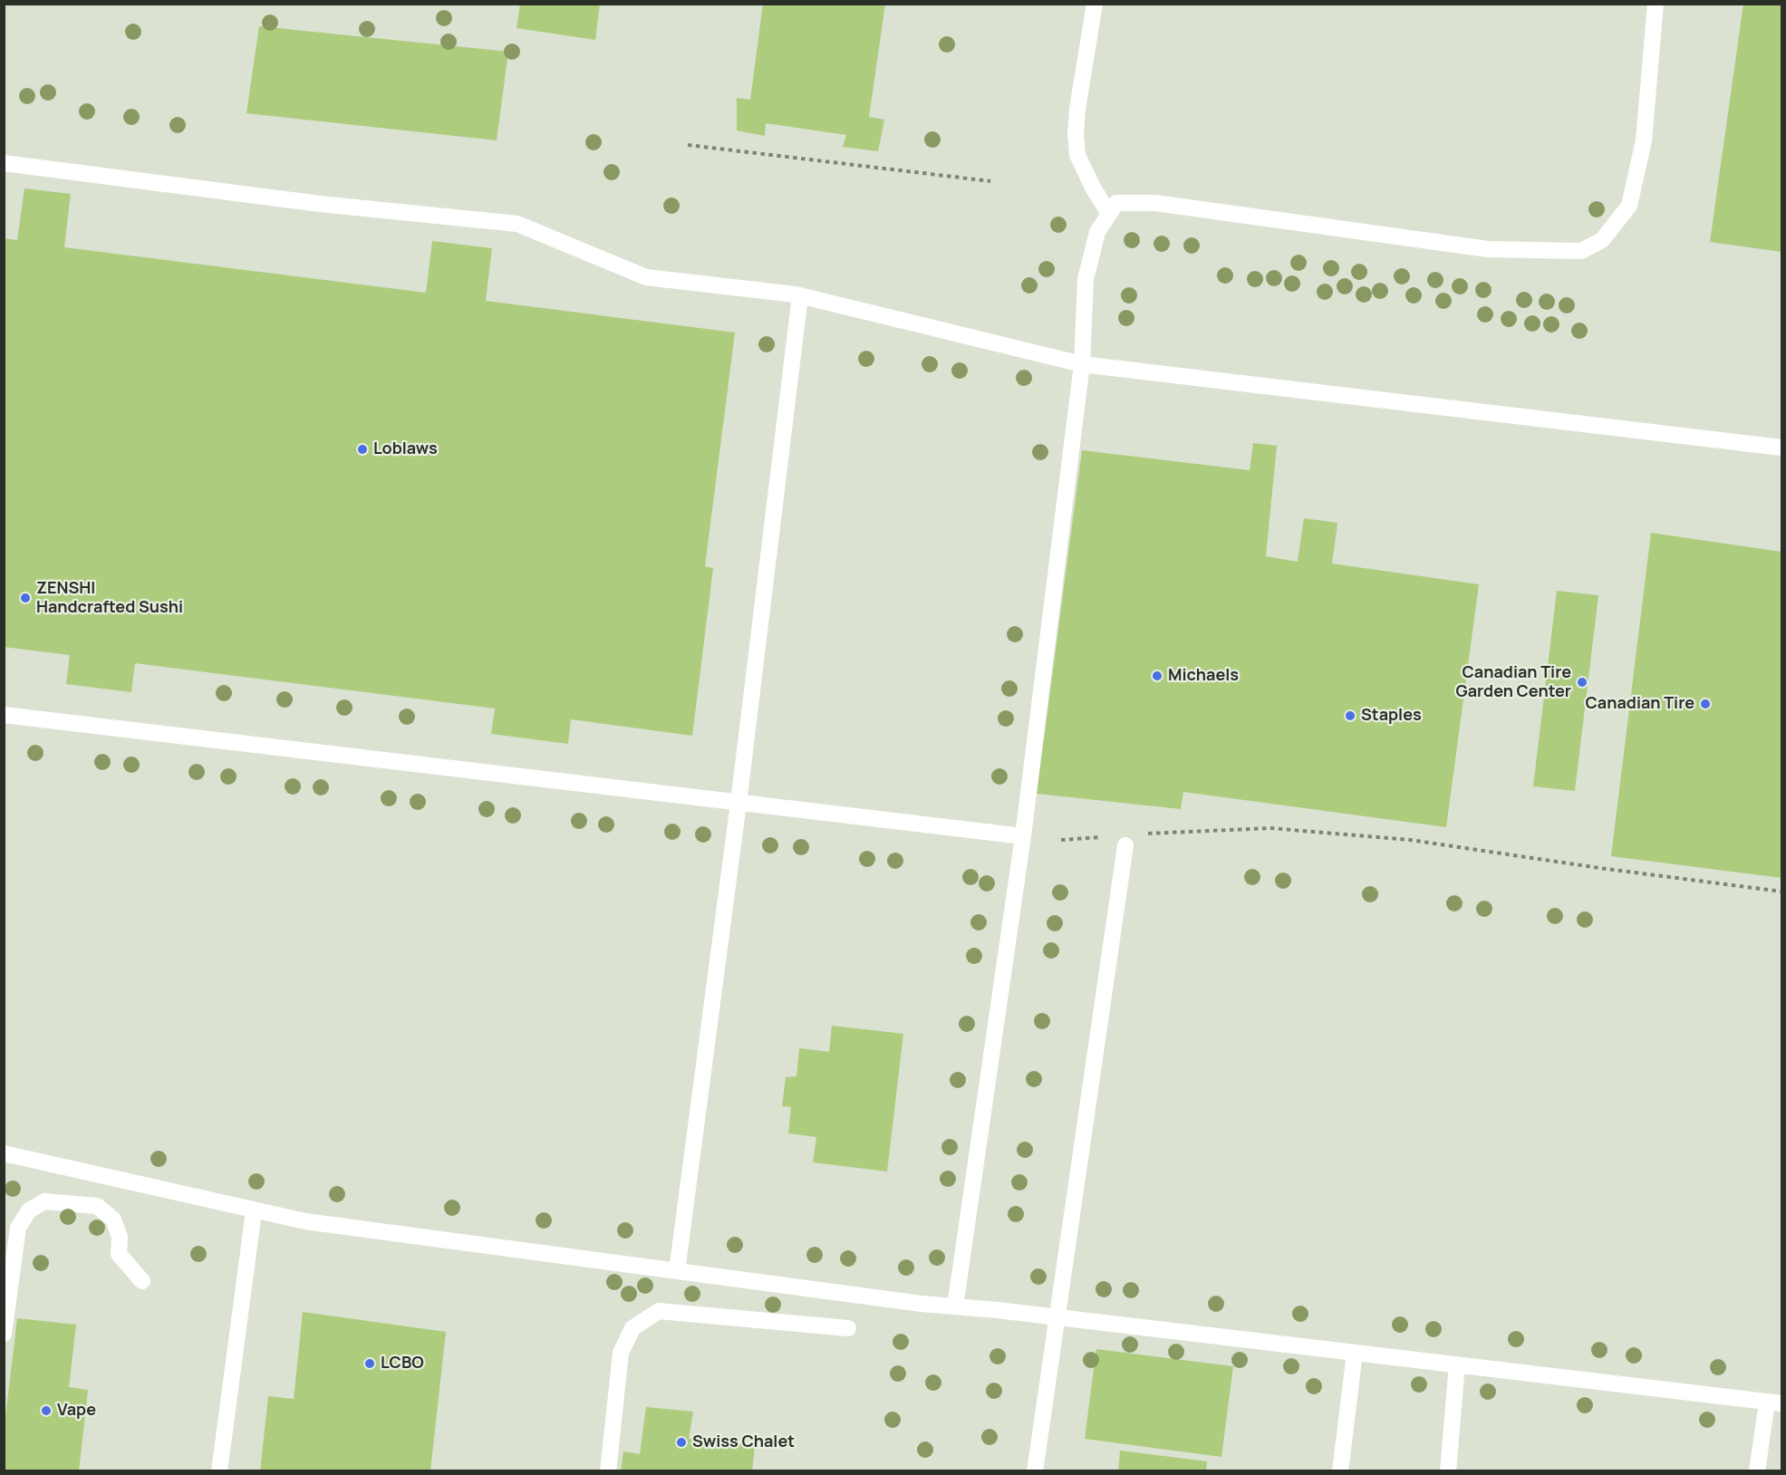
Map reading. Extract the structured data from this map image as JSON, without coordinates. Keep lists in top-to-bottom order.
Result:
{
  "places": [
    "Loblaws",
    "ZENSHI Handcrafted Sushi",
    "Michaels",
    "Canadian Tire Garden Center",
    "Canadian Tire",
    "Staples",
    "LCBO",
    "Vape",
    "Swiss Chalet"
  ]
}
